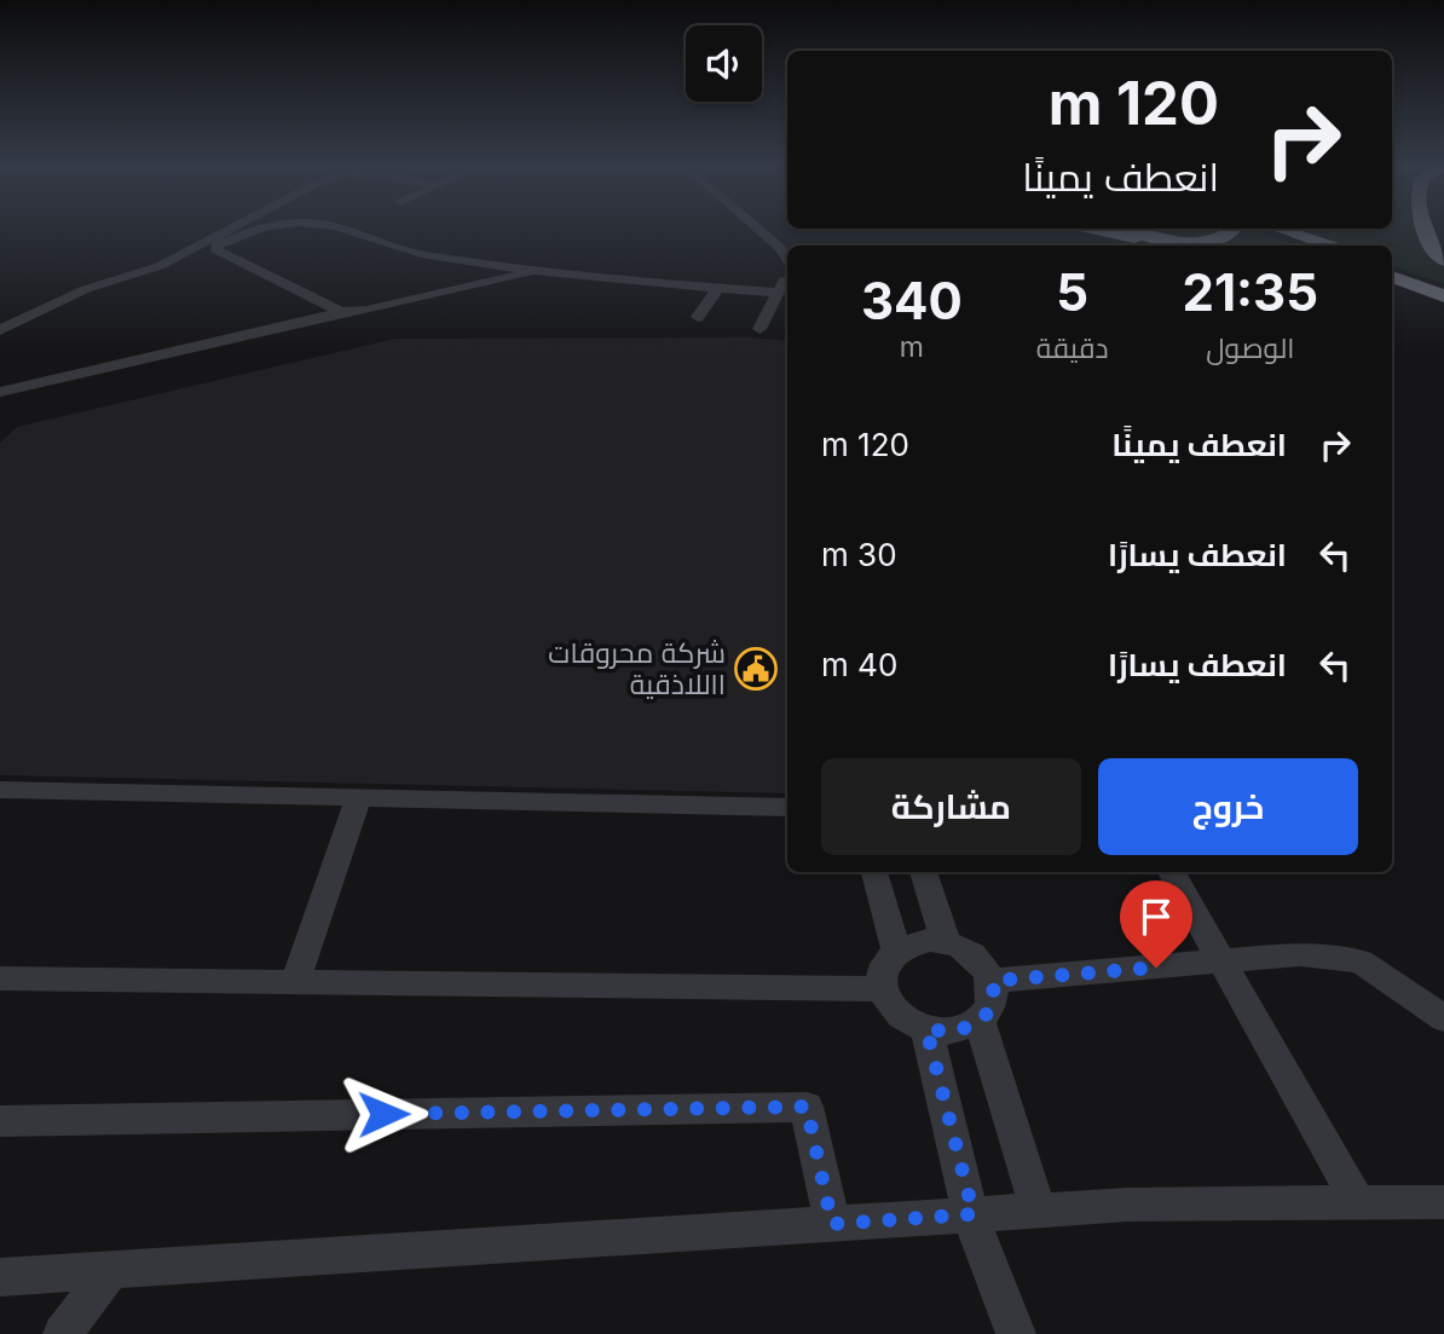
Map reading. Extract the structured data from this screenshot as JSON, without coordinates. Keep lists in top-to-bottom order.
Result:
{
  "places": {
    "public building": ["شركة محروقات االلاذقية"]
  },
  "page": {
    "turn": ["120 m", "انعطف يمينًا"],
    "eta": [
      "21:35",
      "الوصول",
      "5",
      "دقيقة",
      "340",
      "m"
    ],
    "list": [
      {
        "name": "انعطف يمينًا",
        "value": "120 m"
      },
      {
        "name": "انعطف يسارًا",
        "value": "30 m"
      },
      {
        "name": "انعطف يسارًا",
        "value": "40 m"
      }
    ],
    "buttons": ["خروج", "مشاركة"]
  }
}
